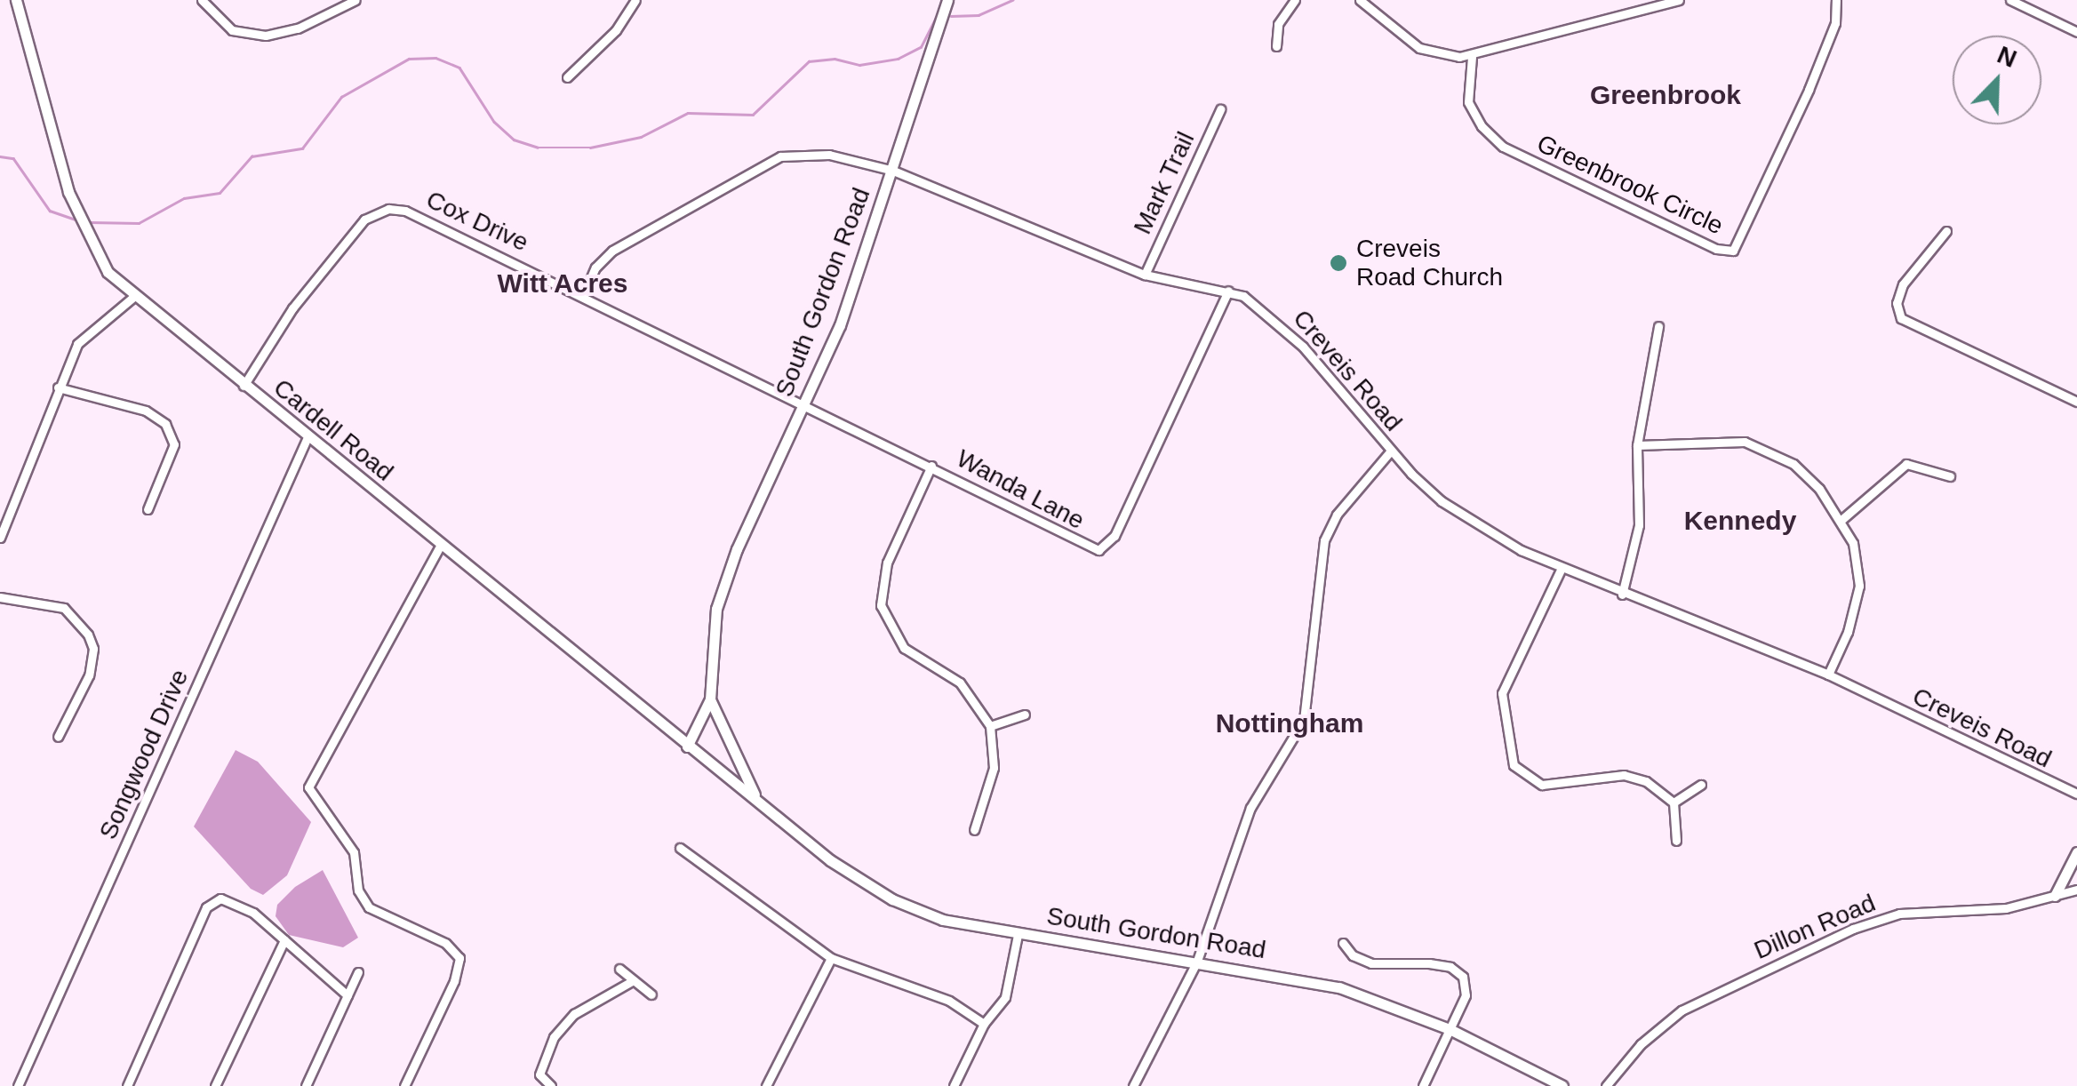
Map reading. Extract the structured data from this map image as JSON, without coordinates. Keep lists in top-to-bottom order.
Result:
{
  "streets": {
    "street": [
      "Mark Trail",
      "Greenbrook Circle",
      "Cox Drive",
      "South Gordon Road",
      "Creveis Road",
      "Cardell Road",
      "Wanda Lane",
      "Songwood Drive",
      "Dillon Road"
    ]
  },
  "crossings": [
    ["Mark Trail", "Creveis Road"],
    ["Cox Drive", "South Gordon Road"],
    ["Cox Drive", "Creveis Road"],
    ["Cox Drive", "Cardell Road"],
    ["Cox Drive", "Wanda Lane"],
    ["South Gordon Road", "Creveis Road"],
    ["South Gordon Road", "Cardell Road"],
    ["South Gordon Road", "Wanda Lane"],
    ["Creveis Road", "Wanda Lane"],
    ["Cardell Road", "Songwood Drive"]
  ],
  "districts": [
    "Greenbrook",
    "Witt Acres",
    "Kennedy",
    "Nottingham"
  ],
  "places": ["Creveis Road Church"],
  "north": "top right"
}
